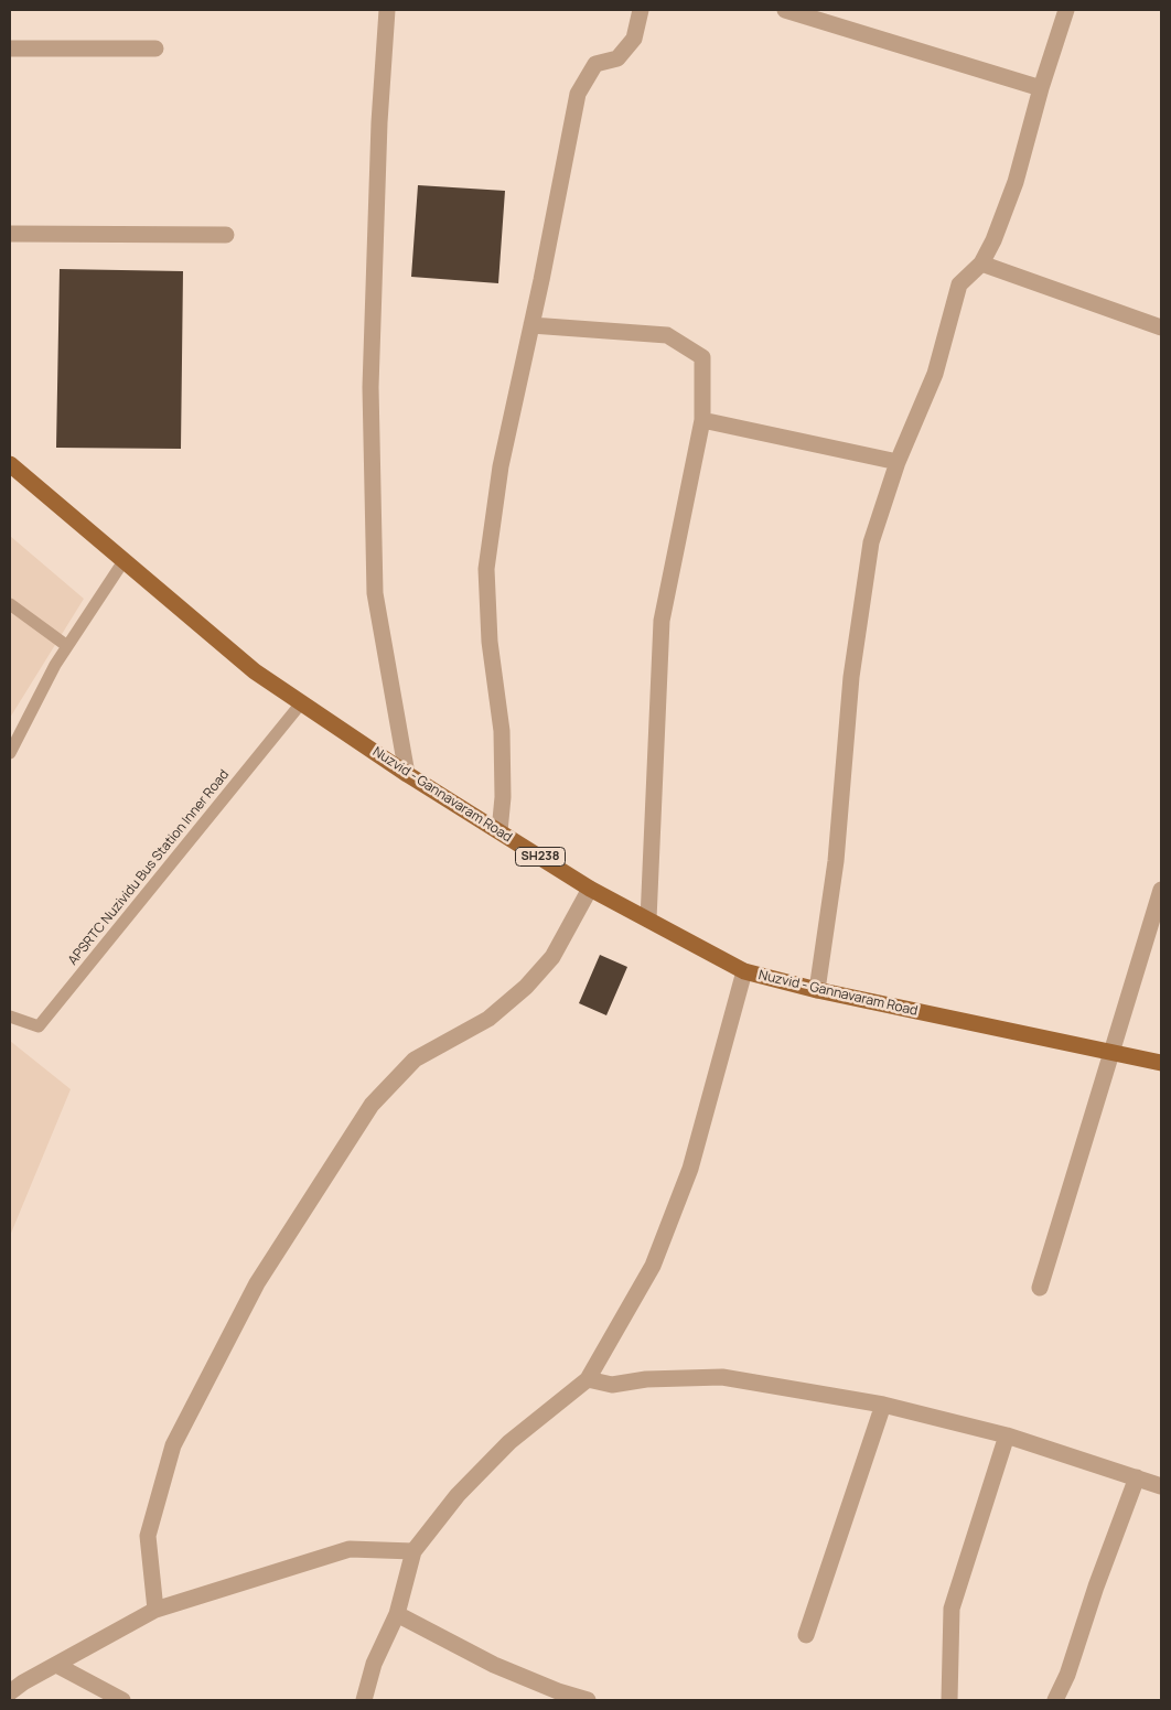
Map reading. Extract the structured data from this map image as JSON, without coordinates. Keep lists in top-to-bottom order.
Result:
{
  "streets": {
    "main road": ["Nuzvid - Gannavaram Road", "SH238"],
    "lane": ["APSRTC Nuzividu Bus Station Inner Road"]
  },
  "crossings": [
    ["Nuzvid - Gannavaram Road", "APSRTC Nuzividu Bus Station Inner Road"]
  ]
}
